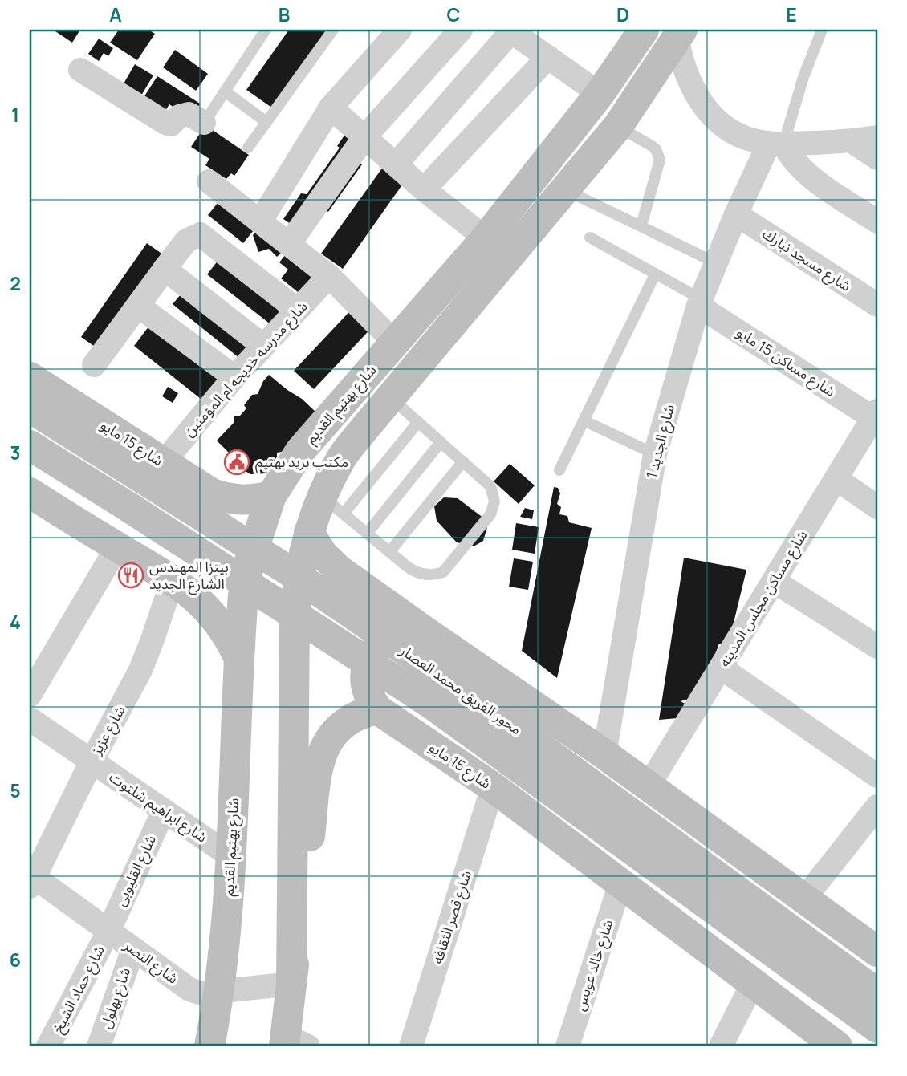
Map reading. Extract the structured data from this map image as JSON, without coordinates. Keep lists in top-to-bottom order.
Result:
{
  "streets": {
    "main road": ["شارع بهتيم القديم", "شارع 15 مايو", "محور الفريق محمد العصار"],
    "street": [
      "شارع مسجد تبارك",
      "شارع مساكن 15 مايو",
      "شارع مدرسه خديجه ام المؤمنين",
      "شارع الجديد 1",
      "شارع مساكن مجلس المدينه",
      "شارع عزيز",
      "شارع ابراهيم شلتوت",
      "شارع القليوبى",
      "شارع قصر الثقافه",
      "شارع النصر",
      "شارع خالد عويس",
      "شارع حماد الشيخ",
      "شارع بهلول"
    ]
  },
  "crossings": [
    ["شارع مسجد تبارك", "شارع الجديد 1"],
    ["شارع مساكن 15 مايو", "شارع الجديد 1"],
    ["شارع مساكن 15 مايو", "شارع مساكن مجلس المدينه"],
    ["شارع مدرسه خديجه ام المؤمنين", "شارع 15 مايو"],
    ["شارع بهتيم القديم", "شارع 15 مايو"],
    ["شارع بهتيم القديم", "شارع ابراهيم شلتوت"],
    ["شارع بهتيم القديم", "شارع النصر"],
    ["شارع 15 مايو", "شارع قصر الثقافه"],
    ["شارع 15 مايو", "شارع خالد عويس"],
    ["شارع عزيز", "شارع ابراهيم شلتوت"],
    ["شارع عزيز", "شارع النصر"],
    ["شارع ابراهيم شلتوت", "شارع القليوبى"],
    ["شارع القليوبى", "شارع النصر"],
    ["شارع القليوبى", "شارع حماد الشيخ"],
    ["شارع النصر", "شارع حماد الشيخ"],
    ["شارع النصر", "شارع بهلول"]
  ],
  "places": {
    "public building": ["مكتب بريد بهتيم"],
    "restaurant": ["بيتزا المهندس الشارع الجديد"]
  },
  "grid": {
    "columns": [
      "A",
      "B",
      "C",
      "D",
      "E"
    ],
    "rows": [
      "1",
      "2",
      "3",
      "4",
      "5",
      "6"
    ]
  }
}
